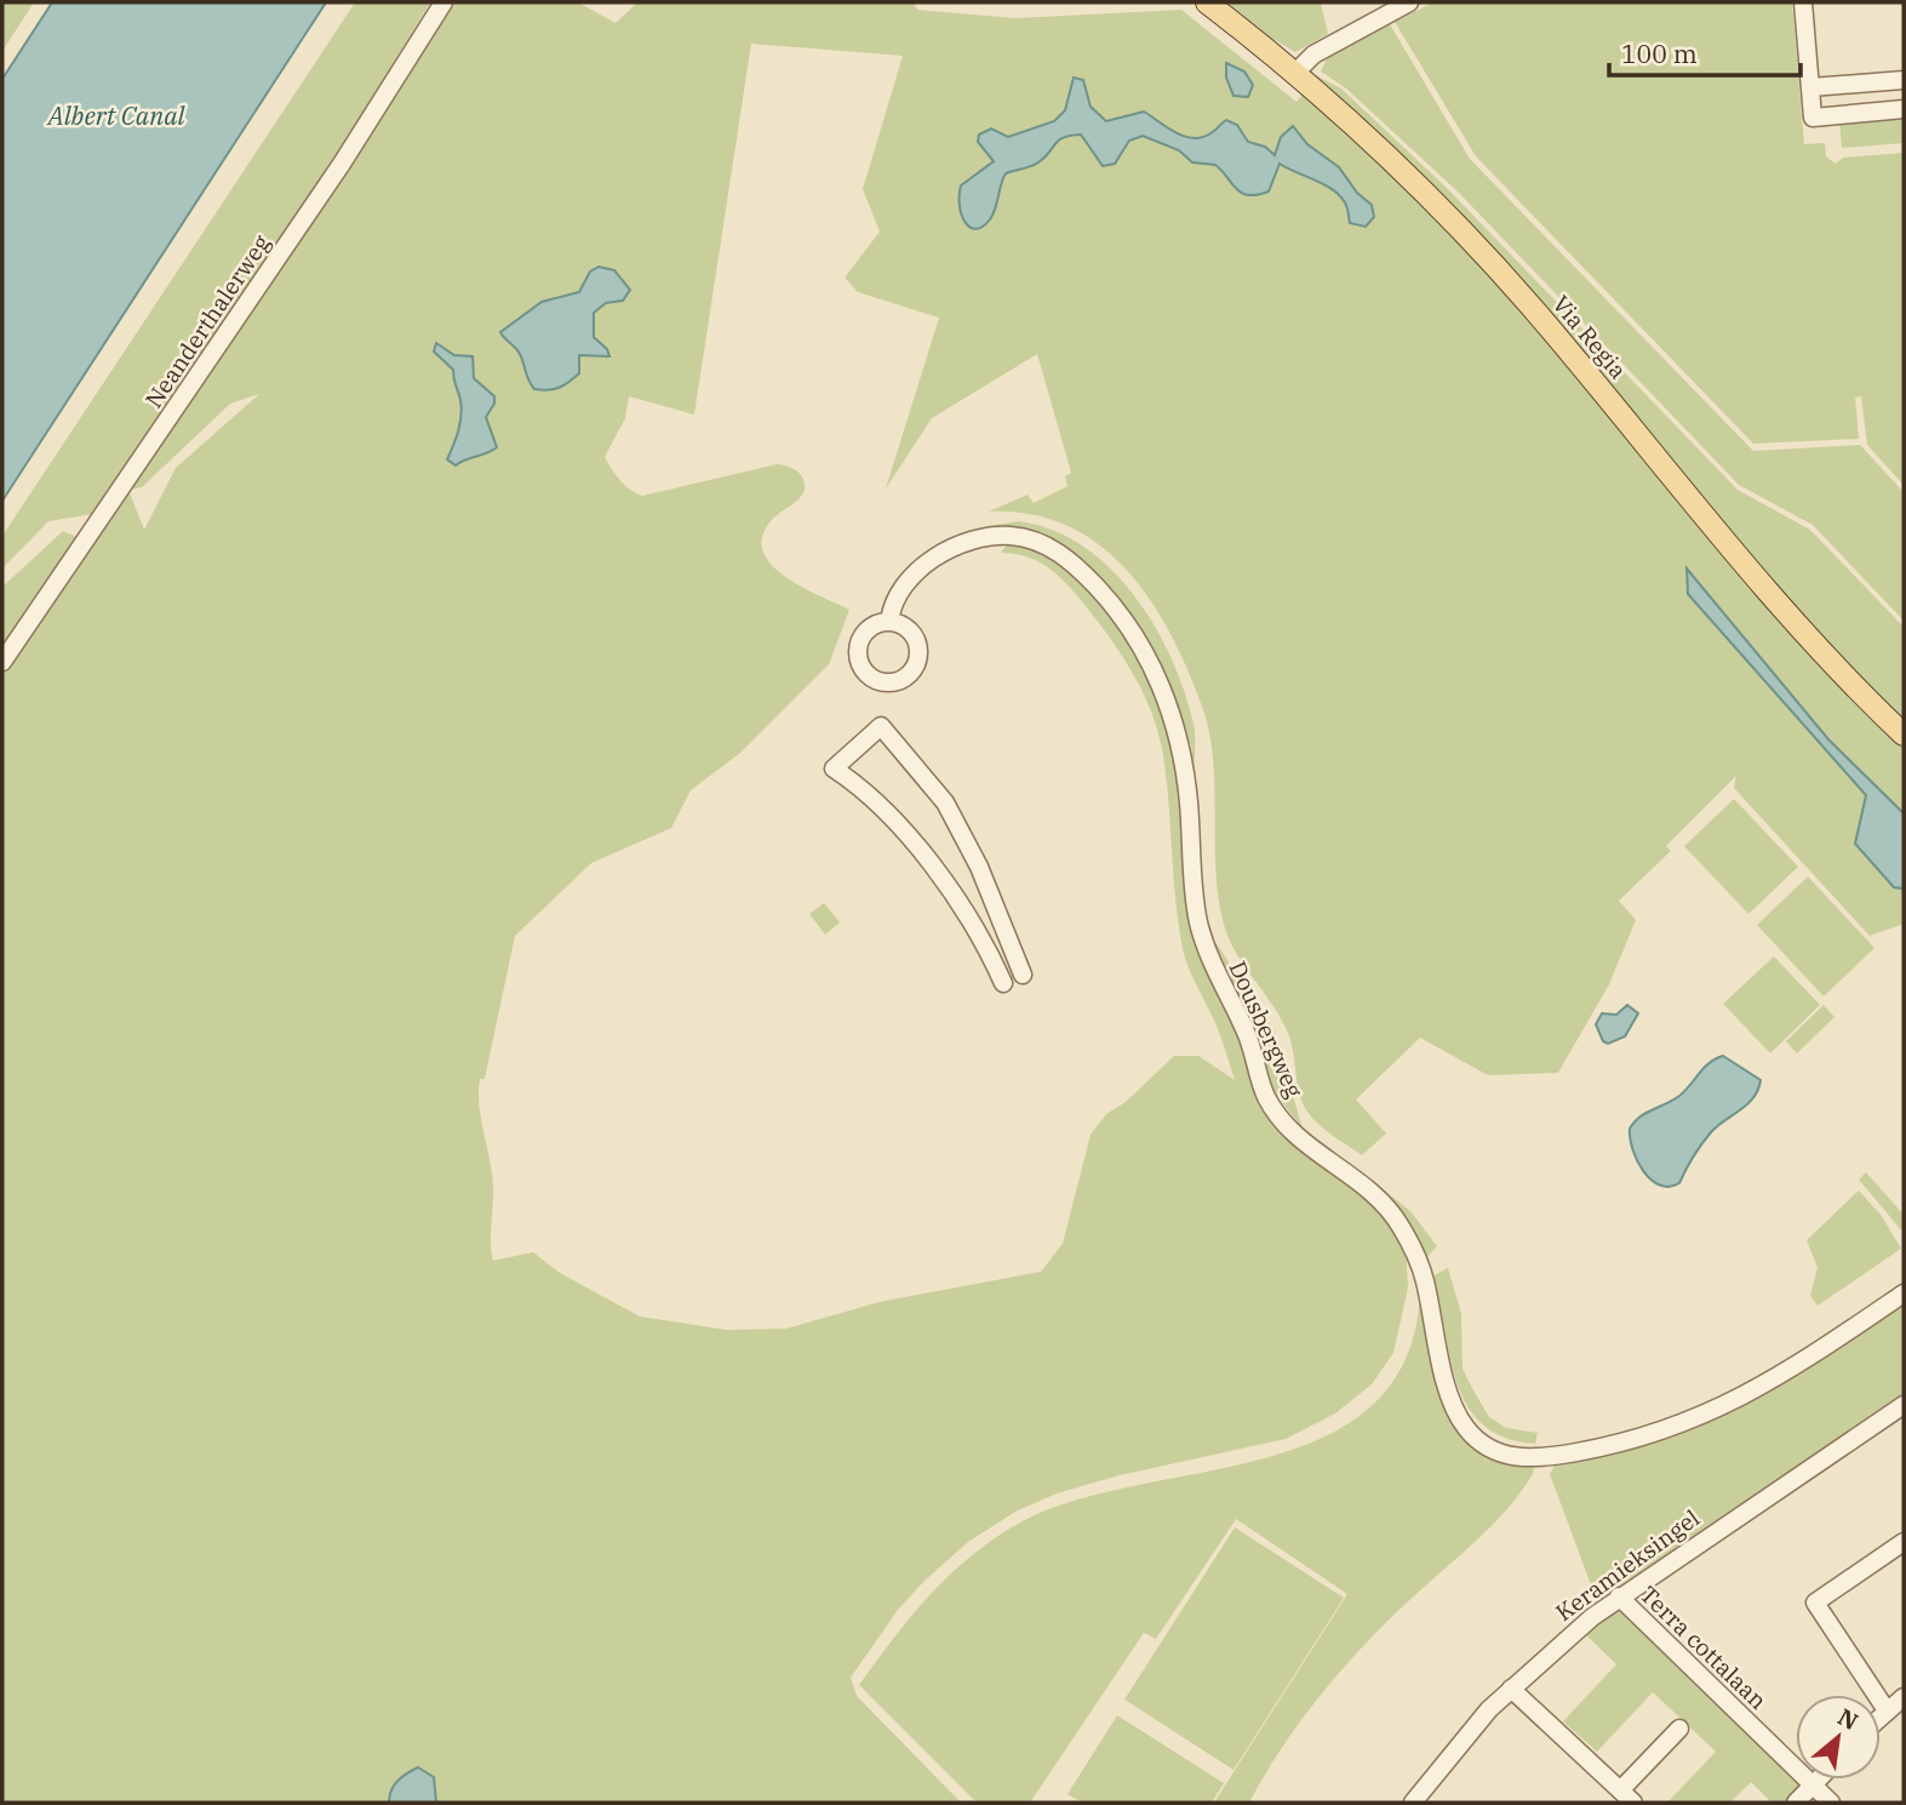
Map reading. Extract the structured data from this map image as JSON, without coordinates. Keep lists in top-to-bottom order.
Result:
{
  "streets": {
    "main road": ["Via Regia"],
    "street": [
      "Neanderthalerweg",
      "Dousbergweg",
      "Keramieksingel",
      "Terra cottalaan"
    ]
  },
  "crossings": [
    ["Keramieksingel", "Terra cottalaan"]
  ],
  "water": ["Albert Canal"],
  "scale_bar": "100 m",
  "north": "top right"
}
